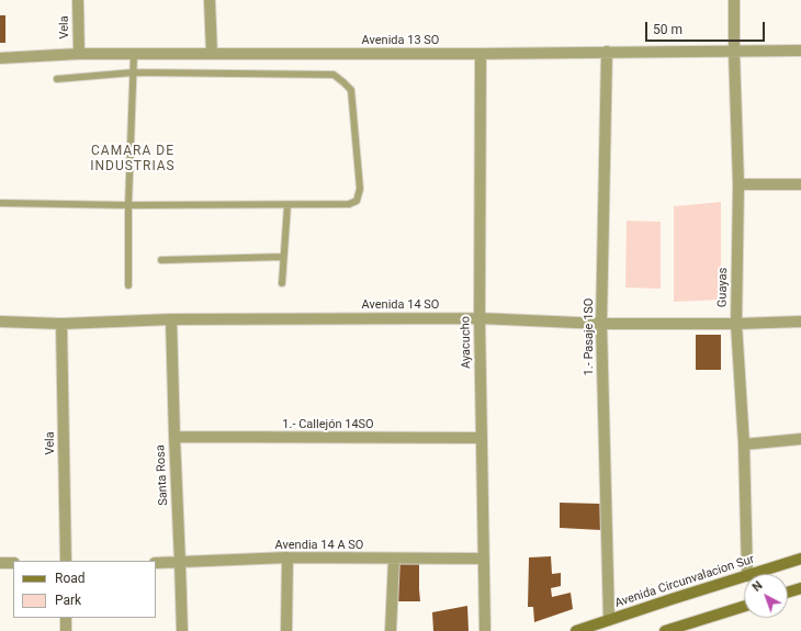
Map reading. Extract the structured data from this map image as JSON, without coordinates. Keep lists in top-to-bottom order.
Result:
{
  "streets": {
    "main road": ["Avenida Circunvalacion Sur"],
    "street": [
      "Vela",
      "Avenida 13 SO",
      "Guayas",
      "Avenida 14 SO",
      "1.- Pasaje 1SO",
      "Ayacucho",
      "1.- Callejón 14SO",
      "Santa Rosa",
      "Avendia 14 A SO"
    ]
  },
  "crossings": [
    ["Vela", "Avenida 13 SO"],
    ["Vela", "Avenida 14 SO"],
    ["Avenida 13 SO", "Guayas"],
    ["Avenida 13 SO", "1.- Pasaje 1SO"],
    ["Avenida 13 SO", "Ayacucho"],
    ["Guayas", "Avenida 14 SO"],
    ["Avenida 14 SO", "1.- Pasaje 1SO"],
    ["Avenida 14 SO", "Ayacucho"],
    ["Avenida 14 SO", "Santa Rosa"],
    ["1.- Pasaje 1SO", "Avenida Circunvalacion Sur"],
    ["Ayacucho", "1.- Callejón 14SO"],
    ["Ayacucho", "Avendia 14 A SO"],
    ["1.- Callejón 14SO", "Santa Rosa"],
    ["Santa Rosa", "Avendia 14 A SO"]
  ],
  "districts": ["CAMARA DE INDUSTRIAS"],
  "legend": ["Road", "Park"],
  "scale_bar": "50 m",
  "north": "top left"
}
